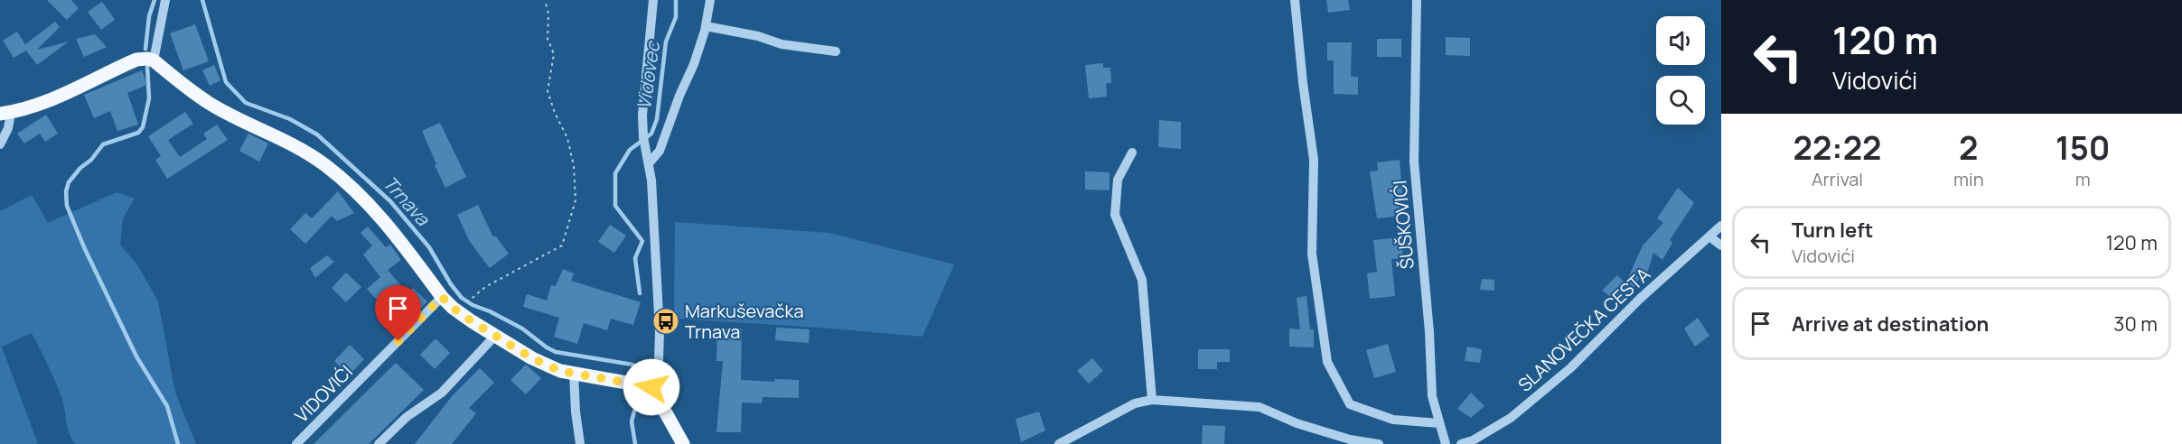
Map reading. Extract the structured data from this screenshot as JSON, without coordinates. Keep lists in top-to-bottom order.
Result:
{
  "streets": {
    "street": ["ŠUŠKOVIĆI", "SLANOVEČKA CESTA", "VIDOVIĆI"]
  },
  "water": ["Vidovec", "Trnava"],
  "places": {
    "bus stop": ["Markuševačka Trnava"]
  },
  "page": {
    "turn": ["120 m", "Vidovići"],
    "eta": [
      "22:22",
      "Arrival",
      "2",
      "min",
      "150",
      "m"
    ],
    "list": [
      {
        "name": "Turn left",
        "note": "Vidovići",
        "value": "120 m"
      },
      {
        "name": "Arrive at destination",
        "value": "30 m"
      }
    ]
  }
}
